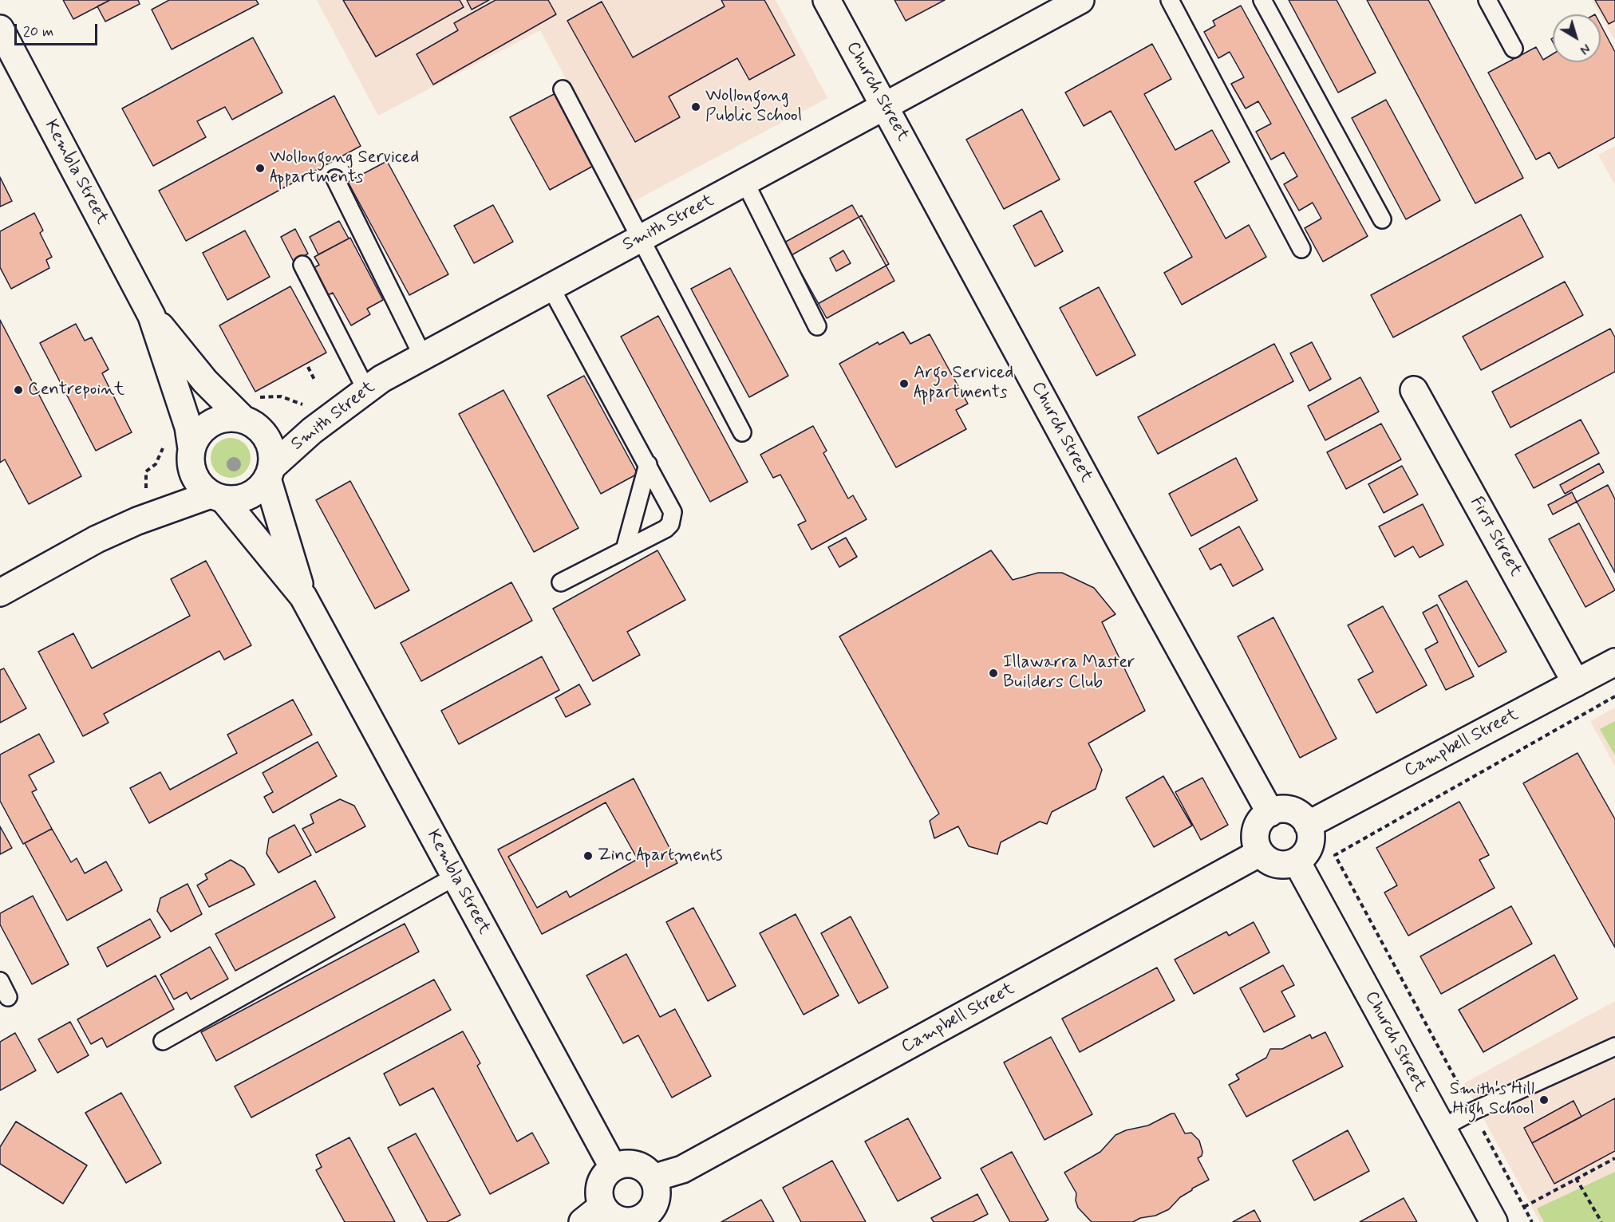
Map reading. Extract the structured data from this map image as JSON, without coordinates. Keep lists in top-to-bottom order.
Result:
{
  "streets": {
    "street": [
      "Church Street",
      "Kembla Street",
      "Smith Street",
      "First Street",
      "Campbell Street"
    ]
  },
  "crossings": [
    ["Church Street", "Smith Street"],
    ["Church Street", "Campbell Street"],
    ["Kembla Street", "Smith Street"],
    ["Kembla Street", "Campbell Street"],
    ["First Street", "Campbell Street"]
  ],
  "places": [
    "Wollongong Public School",
    "Wollongong Serviced Appartments",
    "Argo Serviced Appartments",
    "Centrepoint",
    "Illawarra Master Builders Club",
    "Zinc Apartments",
    "Smith's Hill High School"
  ],
  "scale_bar": "20 m",
  "north": "bottom right"
}
